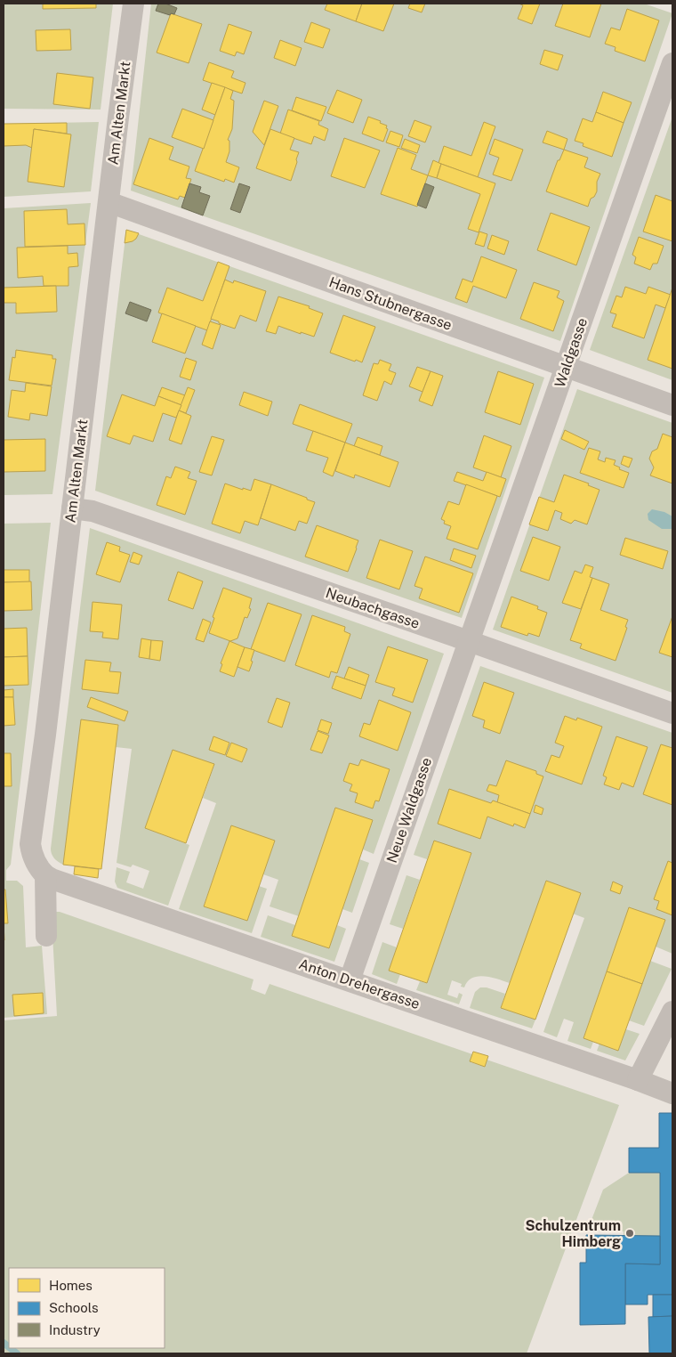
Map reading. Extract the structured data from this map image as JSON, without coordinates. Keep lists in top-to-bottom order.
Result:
{
  "streets": {
    "street": [
      "Am Alten Markt",
      "Hans Stubnergasse",
      "Waldgasse",
      "Neubachgasse",
      "Neue Waldgasse",
      "Anton Drehergasse"
    ]
  },
  "crossings": [
    ["Am Alten Markt", "Hans Stubnergasse"],
    ["Am Alten Markt", "Neubachgasse"],
    ["Am Alten Markt", "Anton Drehergasse"],
    ["Hans Stubnergasse", "Waldgasse"],
    ["Waldgasse", "Neubachgasse"],
    ["Waldgasse", "Neue Waldgasse"],
    ["Neubachgasse", "Neue Waldgasse"],
    ["Neue Waldgasse", "Anton Drehergasse"]
  ],
  "places": ["Schulzentrum Himberg"],
  "legend": ["Homes", "Schools", "Industry"]
}
